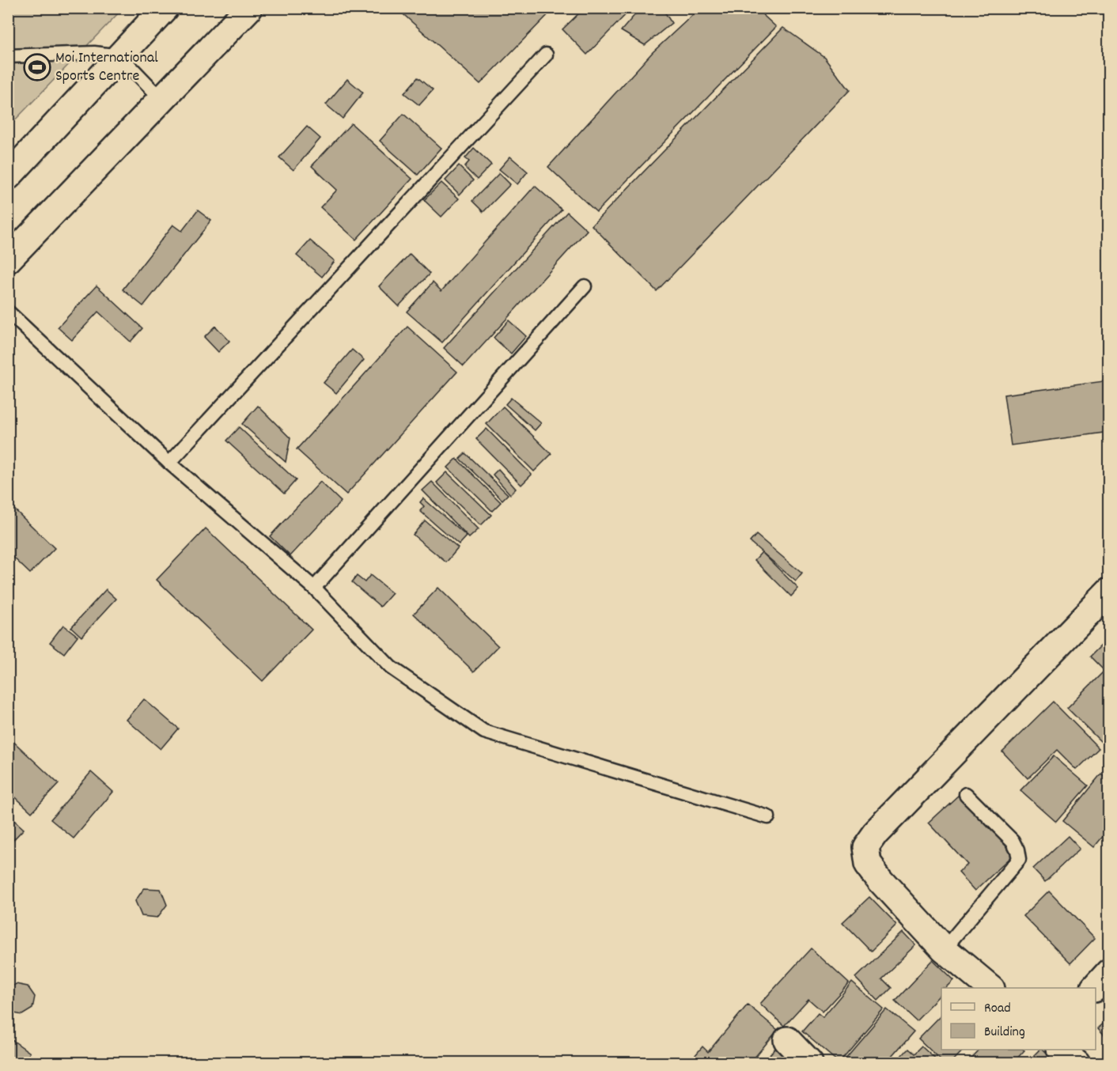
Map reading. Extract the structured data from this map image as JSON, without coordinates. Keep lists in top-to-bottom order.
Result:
{
  "places": {
    "sports": ["Moi International Sports Centre"]
  },
  "legend": ["Road", "Building"]
}
